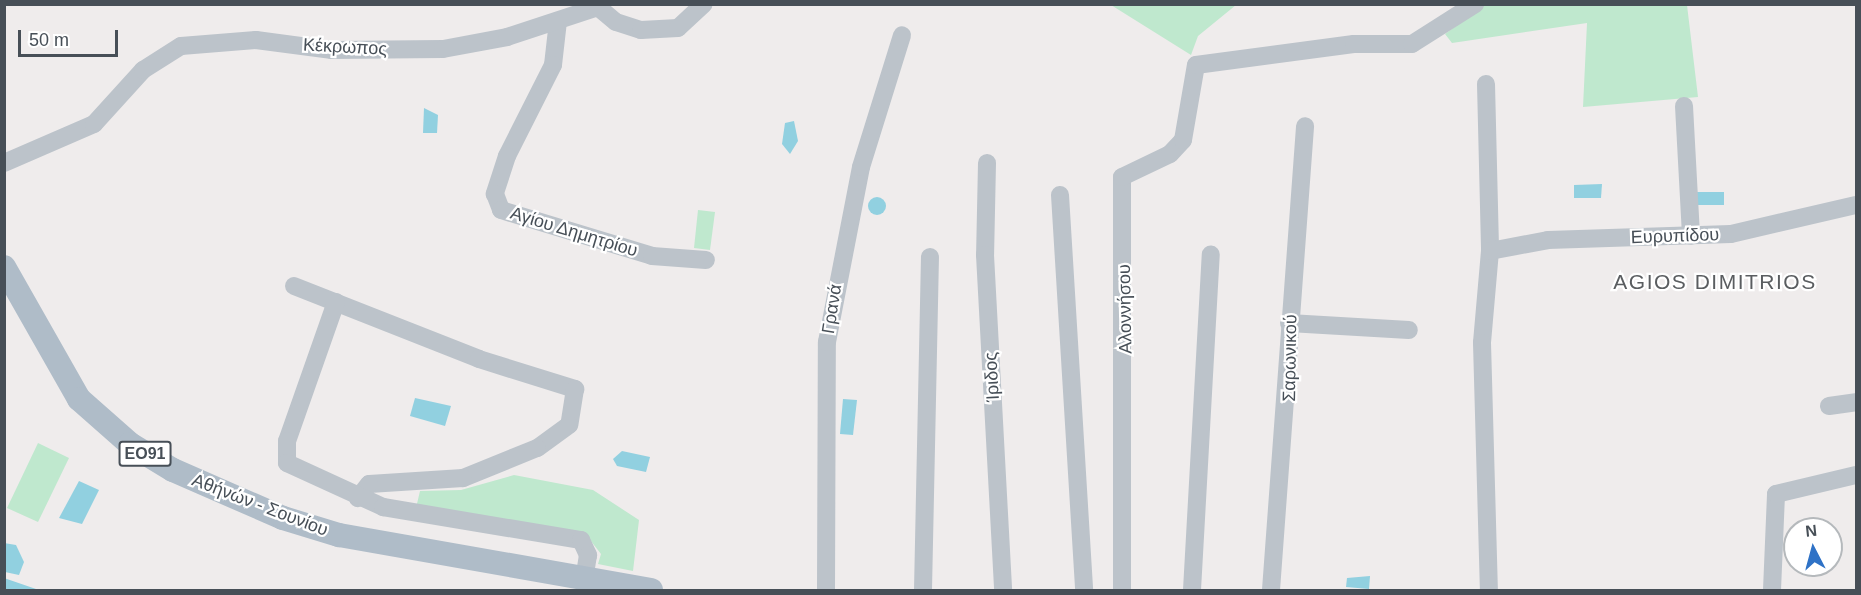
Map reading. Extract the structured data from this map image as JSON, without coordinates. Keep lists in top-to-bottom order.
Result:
{
  "streets": {
    "main road": ["ΕΟ91", "Αθήνών - Σουνίου"],
    "street": [
      "Κέκρωπος",
      "Αγίου Δημητρίου",
      "Ευρυπίδου",
      "Γρανά",
      "Αλοννήσου",
      "Σαρωνικού",
      "Ίριδος"
    ]
  },
  "crossings": [
    ["Κέκρωπος", "Αγίου Δημητρίου"]
  ],
  "districts": ["AGIOS DIMITRIOS"],
  "scale_bar": "50 m",
  "north": "top"
}
